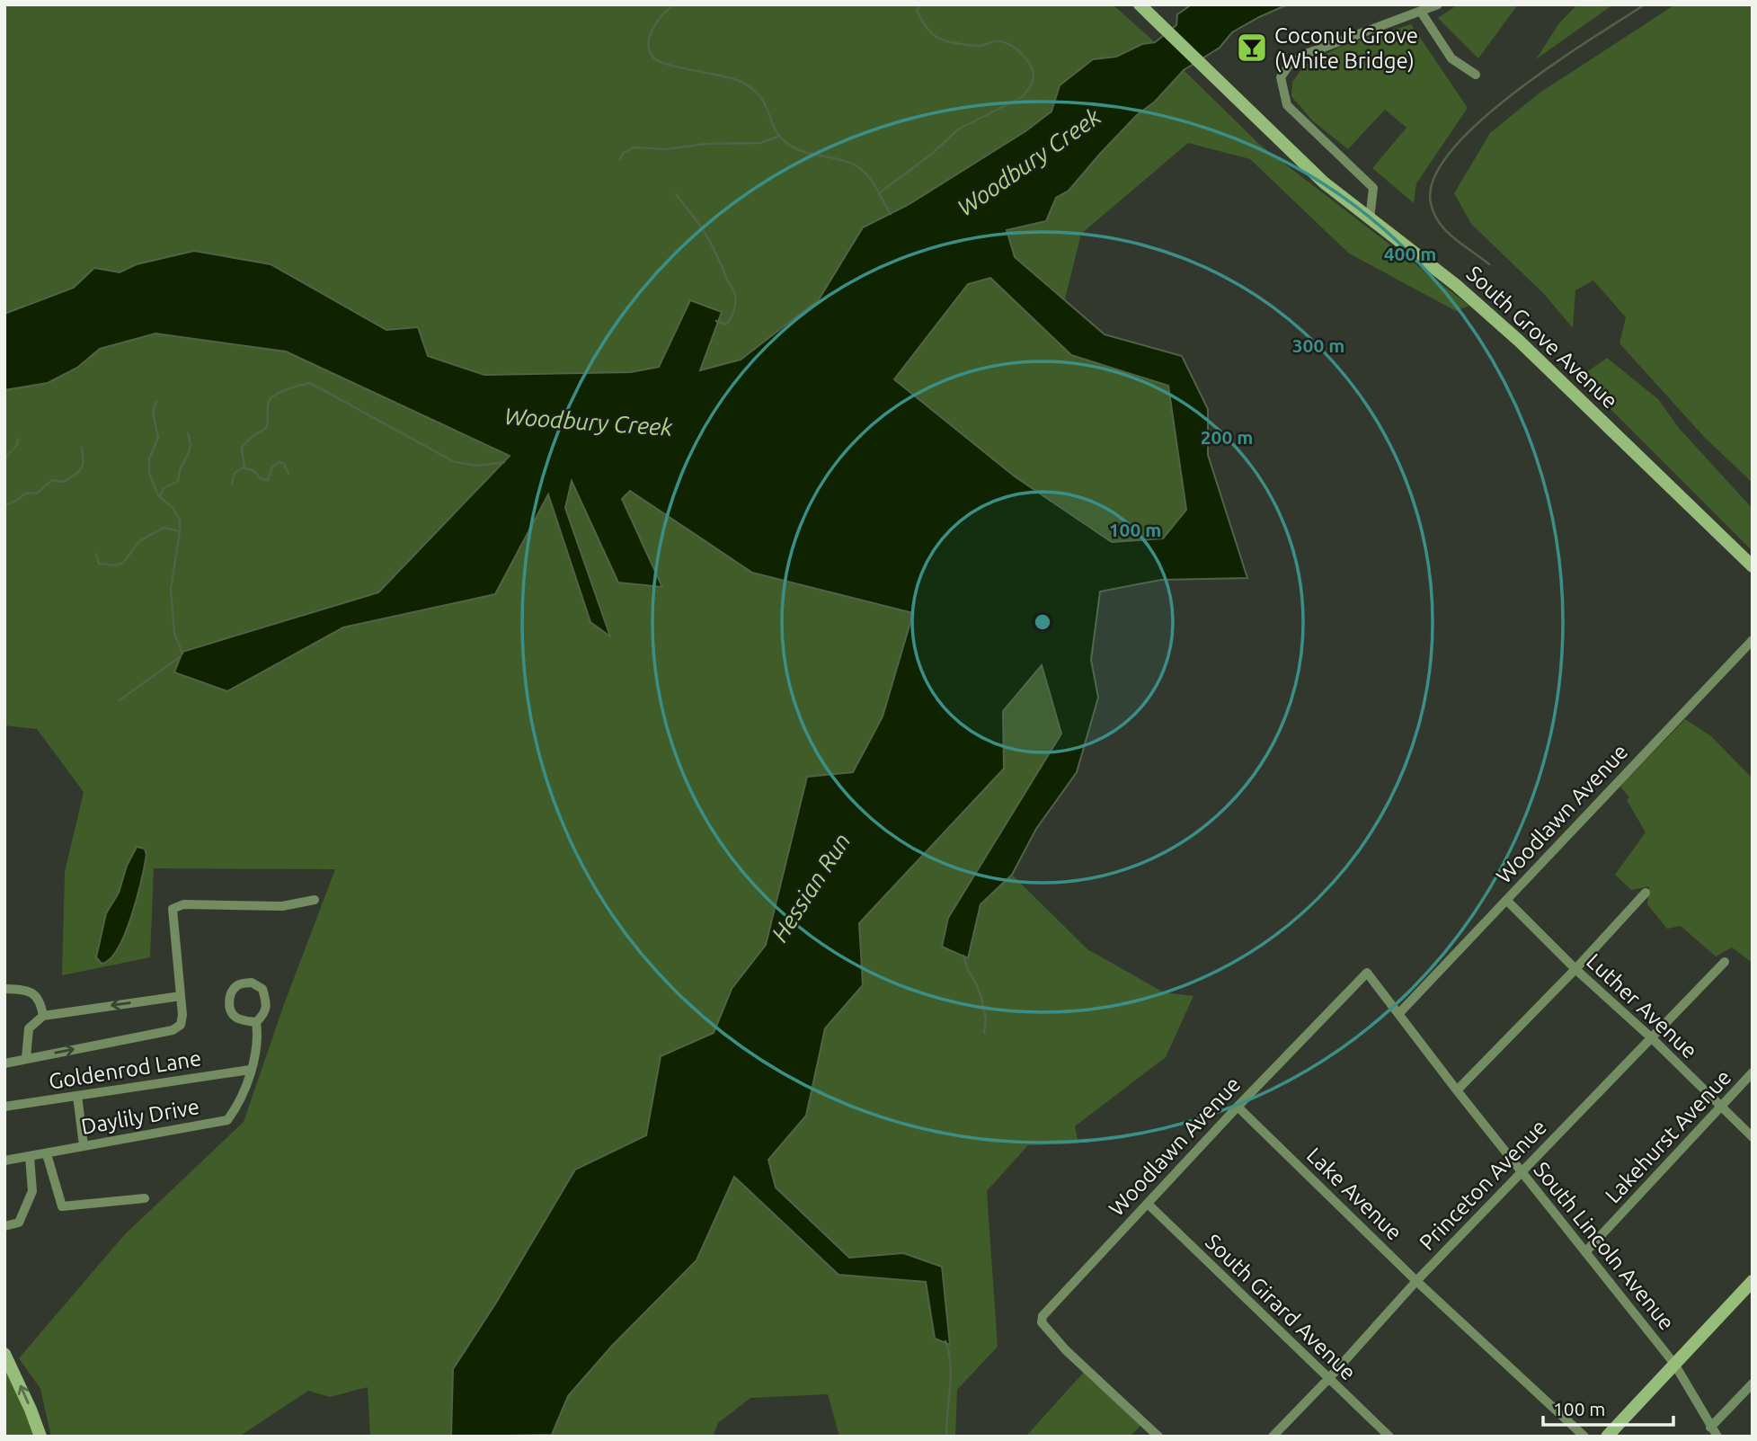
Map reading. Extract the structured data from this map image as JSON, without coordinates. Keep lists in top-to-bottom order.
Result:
{
  "streets": {
    "main road": ["South Grove Avenue"],
    "street": [
      "Woodlawn Avenue",
      "Luther Avenue",
      "Goldenrod Lane",
      "Daylily Drive",
      "Lakehurst Avenue",
      "Princeton Avenue",
      "Lake Avenue",
      "South Lincoln Avenue",
      "South Girard Avenue"
    ]
  },
  "crossings": [
    ["Woodlawn Avenue", "Luther Avenue"],
    ["Woodlawn Avenue", "Lake Avenue"],
    ["Woodlawn Avenue", "South Lincoln Avenue"],
    ["Woodlawn Avenue", "South Girard Avenue"],
    ["Luther Avenue", "Lakehurst Avenue"],
    ["Luther Avenue", "Princeton Avenue"],
    ["Goldenrod Lane", "Daylily Drive"],
    ["Lakehurst Avenue", "South Lincoln Avenue"],
    ["Princeton Avenue", "Lake Avenue"],
    ["Princeton Avenue", "South Lincoln Avenue"],
    ["Princeton Avenue", "South Girard Avenue"]
  ],
  "water": ["Woodbury Creek", "Hessian Run"],
  "places": {
    "bar": ["Coconut Grove (White Bridge)"]
  },
  "scale_bar": "100 m",
  "rings": [
    "400 m",
    "300 m",
    "200 m",
    "100 m"
  ]
}
